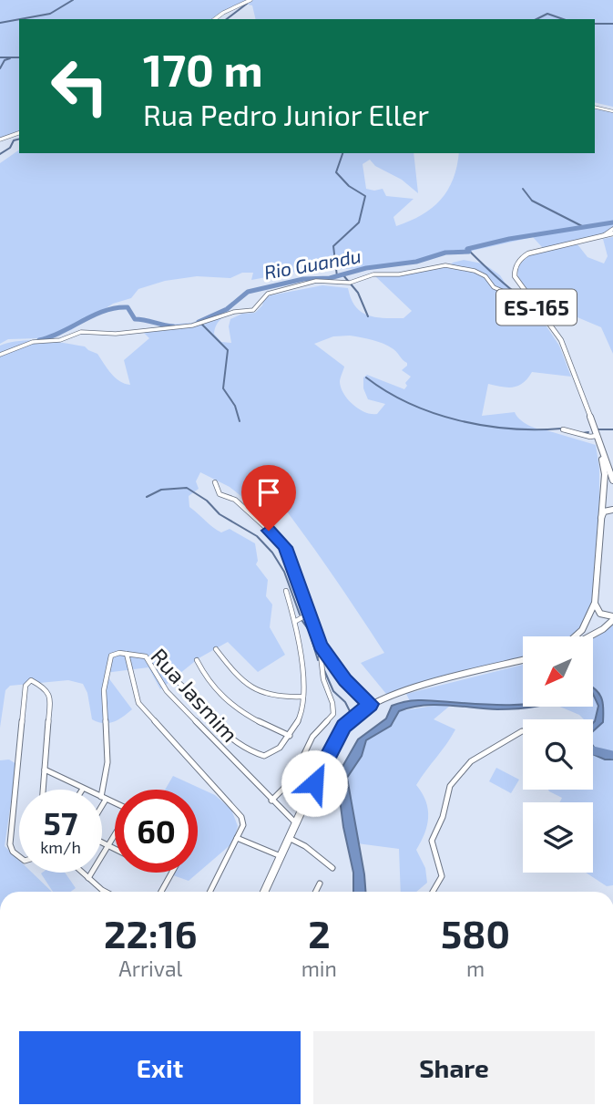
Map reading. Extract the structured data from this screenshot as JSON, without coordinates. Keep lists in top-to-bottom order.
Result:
{
  "streets": {
    "main road": ["ES-165"],
    "street": ["Rua Jasmim"]
  },
  "water": ["Rio Guandu"],
  "north": "bottom left",
  "page": {
    "turn": ["170 m", "Rua Pedro Junior Eller"],
    "speed": "57 km/h",
    "limit": "60",
    "eta": [
      "22:16",
      "Arrival",
      "2",
      "min",
      "580",
      "m"
    ],
    "buttons": ["Exit", "Share"]
  }
}
